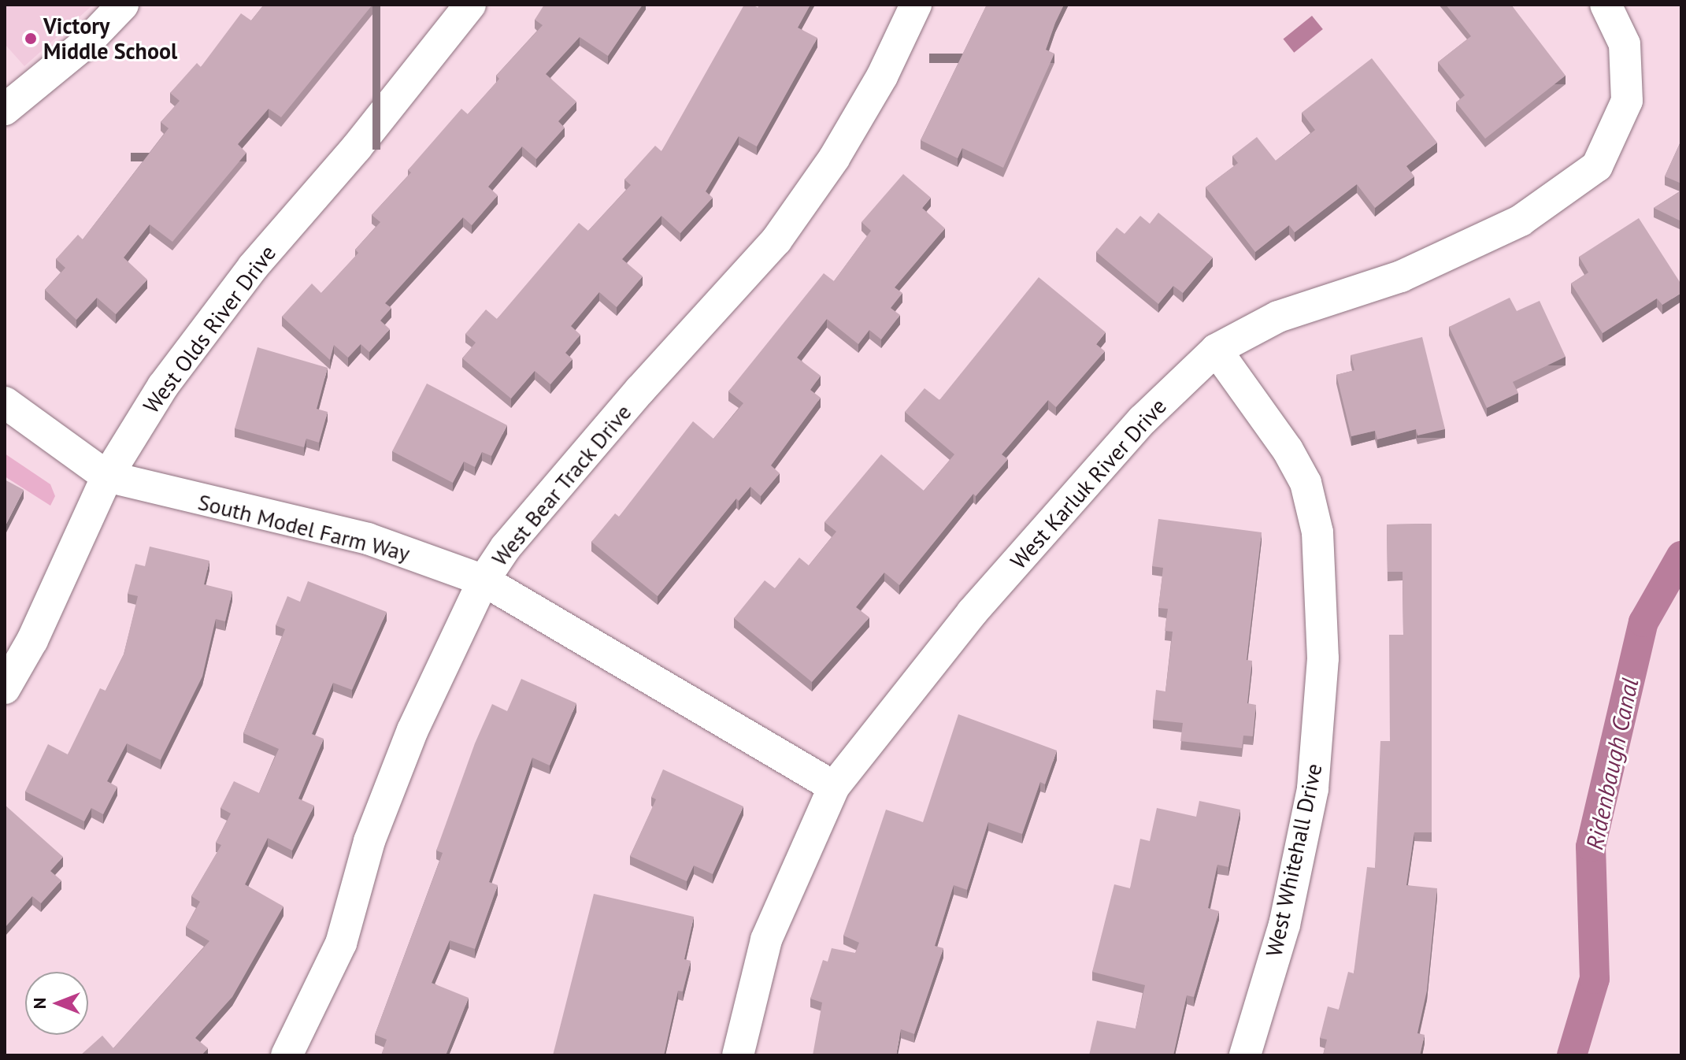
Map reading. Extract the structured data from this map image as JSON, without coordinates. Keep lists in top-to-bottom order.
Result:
{
  "streets": {
    "street": [
      "West Olds River Drive",
      "West Karluk River Drive",
      "West Bear Track Drive",
      "South Model Farm Way",
      "West Whitehall Drive"
    ]
  },
  "crossings": [
    ["West Olds River Drive", "South Model Farm Way"],
    ["West Karluk River Drive", "South Model Farm Way"],
    ["West Karluk River Drive", "West Whitehall Drive"],
    ["West Bear Track Drive", "South Model Farm Way"]
  ],
  "water": ["Ridenbaugh Canal"],
  "places": ["Victory Middle School"],
  "north": "left"
}
